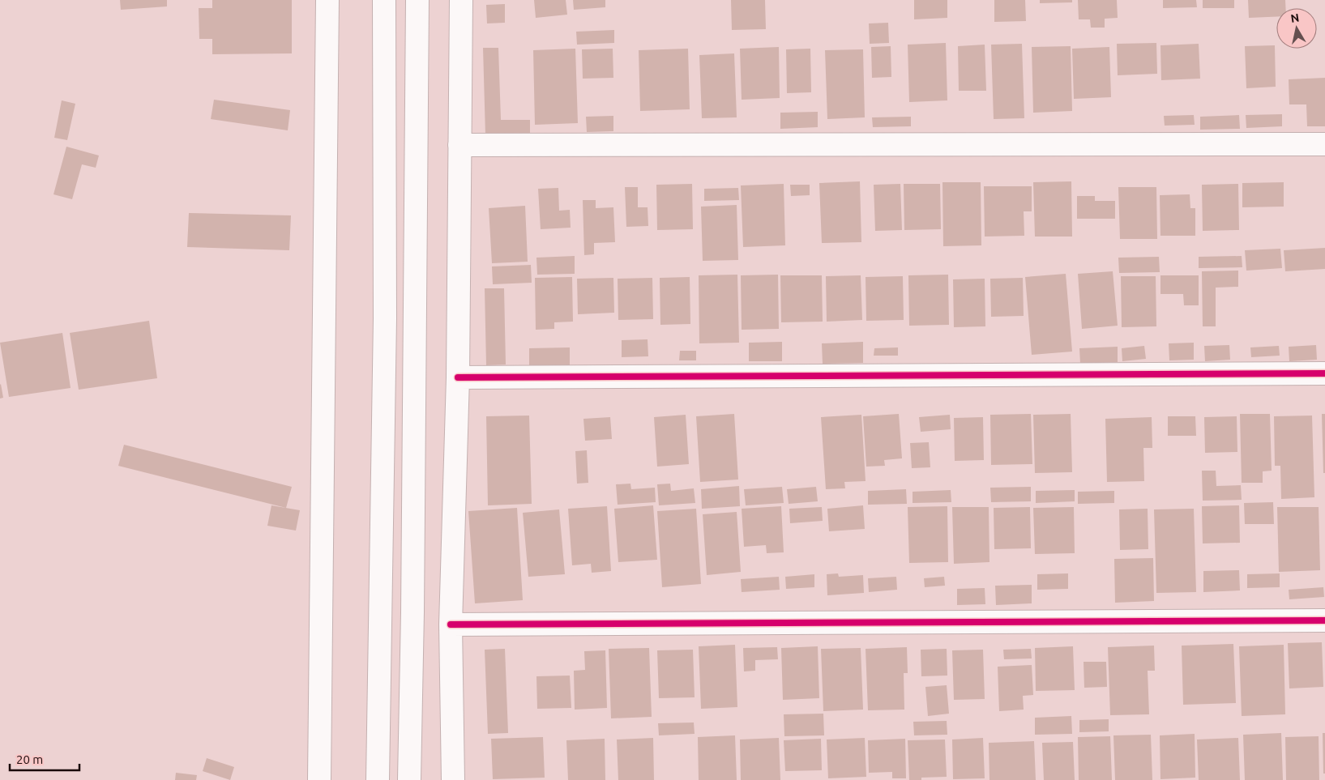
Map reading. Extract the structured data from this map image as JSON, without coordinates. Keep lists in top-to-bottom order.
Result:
{
  "scale_bar": "20 m",
  "north": "top"
}
